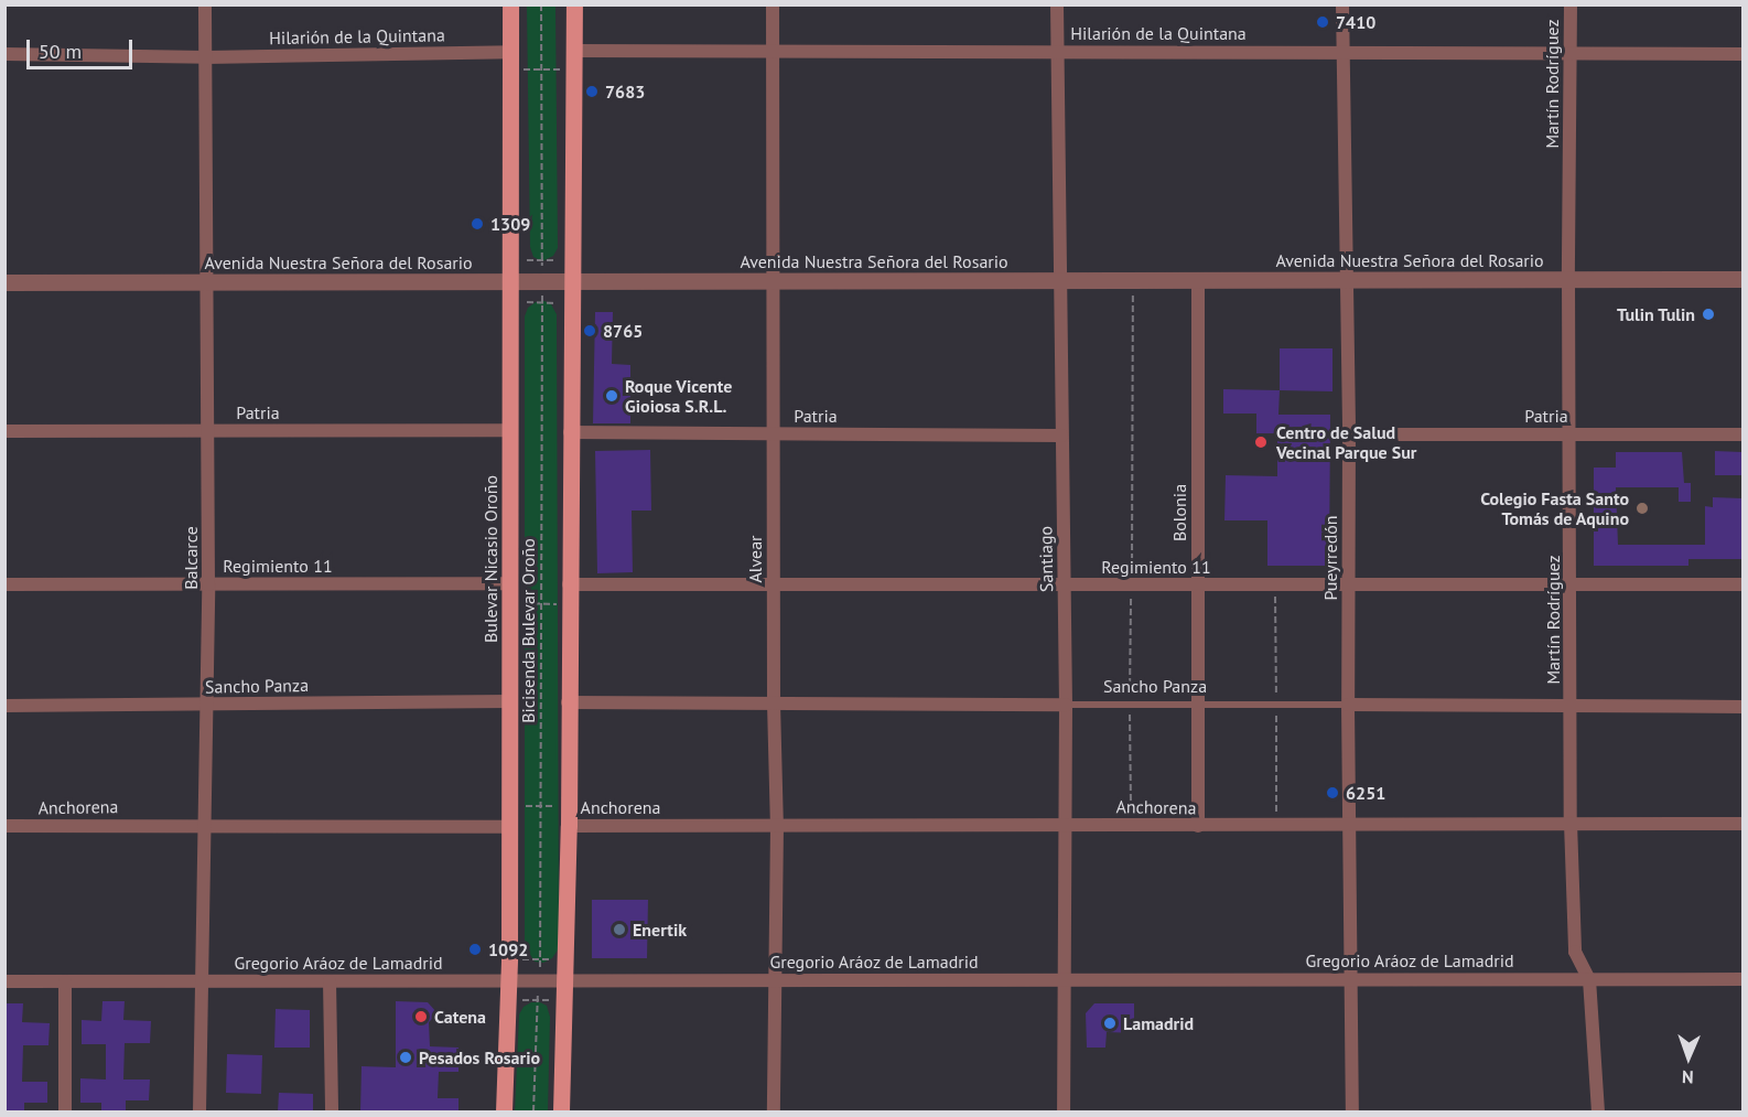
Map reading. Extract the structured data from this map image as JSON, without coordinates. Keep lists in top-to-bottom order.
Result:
{
  "streets": {
    "main road": ["Bulevar Nicasio Oroño"],
    "street": [
      "Hilarión de la Quintana",
      "Martín Rodríguez",
      "Avenida Nuestra Señora del Rosario",
      "Patria",
      "Bolonia",
      "Balcarce",
      "Pueyrredón",
      "Alvear",
      "Santiago",
      "Regimiento 11",
      "Sancho Panza",
      "Anchorena",
      "Gregorio Aráoz de Lamadrid"
    ],
    "path": ["Bicisenda Bulevar Oroño"]
  },
  "crossings": [
    ["Hilarión de la Quintana", "Martín Rodríguez"],
    ["Hilarión de la Quintana", "Balcarce"],
    ["Hilarión de la Quintana", "Pueyrredón"],
    ["Hilarión de la Quintana", "Bulevar Nicasio Oroño"],
    ["Hilarión de la Quintana", "Alvear"],
    ["Hilarión de la Quintana", "Santiago"],
    ["Martín Rodríguez", "Avenida Nuestra Señora del Rosario"],
    ["Martín Rodríguez", "Patria"],
    ["Martín Rodríguez", "Regimiento 11"],
    ["Martín Rodríguez", "Sancho Panza"],
    ["Martín Rodríguez", "Anchorena"],
    ["Martín Rodríguez", "Gregorio Aráoz de Lamadrid"],
    ["Avenida Nuestra Señora del Rosario", "Bolonia"],
    ["Avenida Nuestra Señora del Rosario", "Balcarce"],
    ["Avenida Nuestra Señora del Rosario", "Pueyrredón"],
    ["Avenida Nuestra Señora del Rosario", "Bulevar Nicasio Oroño"],
    ["Avenida Nuestra Señora del Rosario", "Alvear"],
    ["Avenida Nuestra Señora del Rosario", "Santiago"],
    ["Patria", "Balcarce"],
    ["Patria", "Pueyrredón"],
    ["Patria", "Bulevar Nicasio Oroño"],
    ["Patria", "Alvear"],
    ["Patria", "Santiago"],
    ["Bolonia", "Regimiento 11"],
    ["Bolonia", "Sancho Panza"],
    ["Bolonia", "Anchorena"],
    ["Balcarce", "Regimiento 11"],
    ["Balcarce", "Sancho Panza"],
    ["Balcarce", "Anchorena"],
    ["Balcarce", "Gregorio Aráoz de Lamadrid"],
    ["Pueyrredón", "Regimiento 11"],
    ["Pueyrredón", "Sancho Panza"],
    ["Pueyrredón", "Anchorena"],
    ["Pueyrredón", "Gregorio Aráoz de Lamadrid"],
    ["Bulevar Nicasio Oroño", "Regimiento 11"],
    ["Bulevar Nicasio Oroño", "Sancho Panza"],
    ["Bulevar Nicasio Oroño", "Anchorena"],
    ["Bulevar Nicasio Oroño", "Gregorio Aráoz de Lamadrid"],
    ["Alvear", "Regimiento 11"],
    ["Alvear", "Sancho Panza"],
    ["Alvear", "Anchorena"],
    ["Alvear", "Gregorio Aráoz de Lamadrid"],
    ["Santiago", "Regimiento 11"],
    ["Santiago", "Sancho Panza"],
    ["Santiago", "Anchorena"],
    ["Santiago", "Gregorio Aráoz de Lamadrid"]
  ],
  "places": [
    "7410",
    "7683",
    "1309",
    "Tulin Tulin",
    "8765",
    "Roque Vicente Gioiosa S.R.L.",
    "Centro de Salud Vecinal Parque Sur",
    "Colegio Fasta Santo Tomás de Aquino",
    "6251",
    "Enertik",
    "1092",
    "Catena",
    "Lamadrid",
    "Pesados Rosario"
  ],
  "scale_bar": "50 m",
  "north": "bottom"
}
